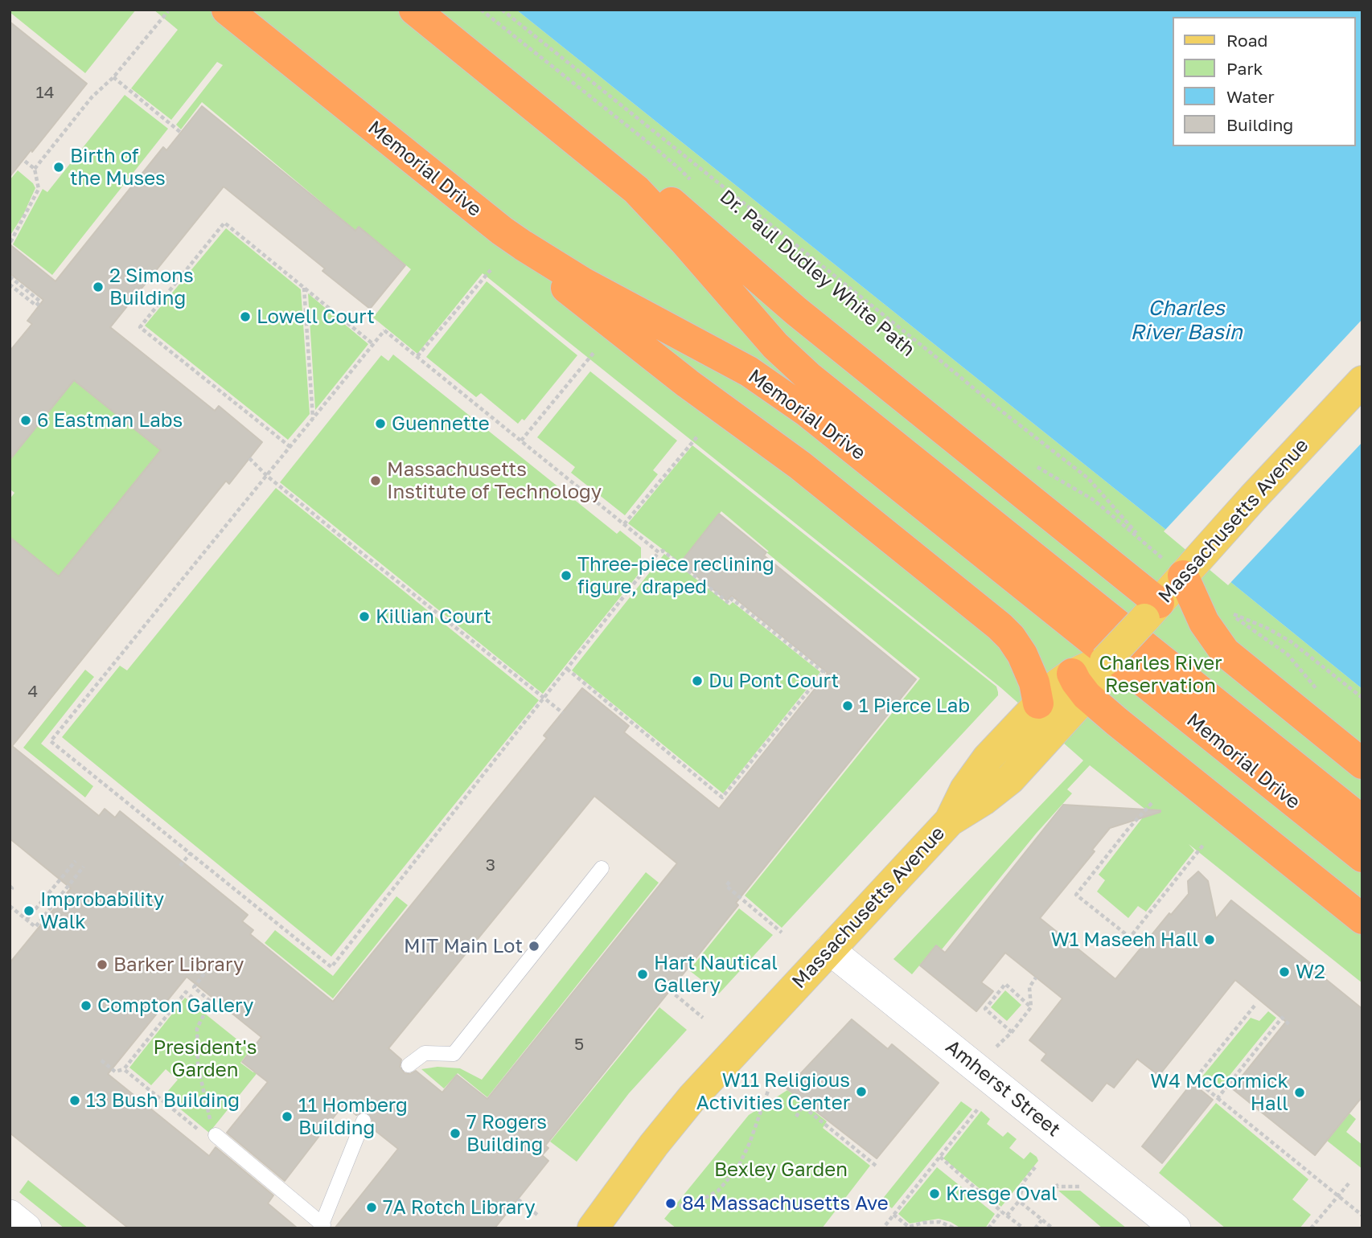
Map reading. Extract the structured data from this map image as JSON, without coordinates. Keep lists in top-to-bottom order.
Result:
{
  "streets": {
    "highway": ["Memorial Drive"],
    "main road": ["Massachusetts Avenue"],
    "street": ["Amherst Street"]
  },
  "crossings": [
    ["Massachusetts Avenue", "Amherst Street"]
  ],
  "water": ["Charles River Basin"],
  "parks": ["Charles River Reservation", "President's Garden", "Bexley Garden"],
  "places": [
    "Birth of the Muses",
    "2 Simons Building",
    "Lowell Court",
    "6 Eastman Labs",
    "Guennette",
    "Massachusetts Institute of Technology",
    "Three-piece reclining figure, draped",
    "Killian Court",
    "Du Pont Court",
    "1 Pierce Lab",
    "Improbability Walk",
    "W1 Maseeh Hall",
    "MIT Main Lot",
    "Barker Library",
    "W2",
    "Hart Nautical Gallery",
    "Compton Gallery",
    "W11 Religious Activities Center",
    "W4 McCormick Hall",
    "13 Bush Building",
    "11 Homberg Building",
    "7 Rogers Building",
    "Kresge Oval",
    "84 Massachusetts Ave",
    "7A Rotch Library"
  ],
  "house_numbers": [
    "14",
    "4",
    "3",
    "5"
  ],
  "legend": [
    "Road",
    "Park",
    "Water",
    "Building"
  ]
}
